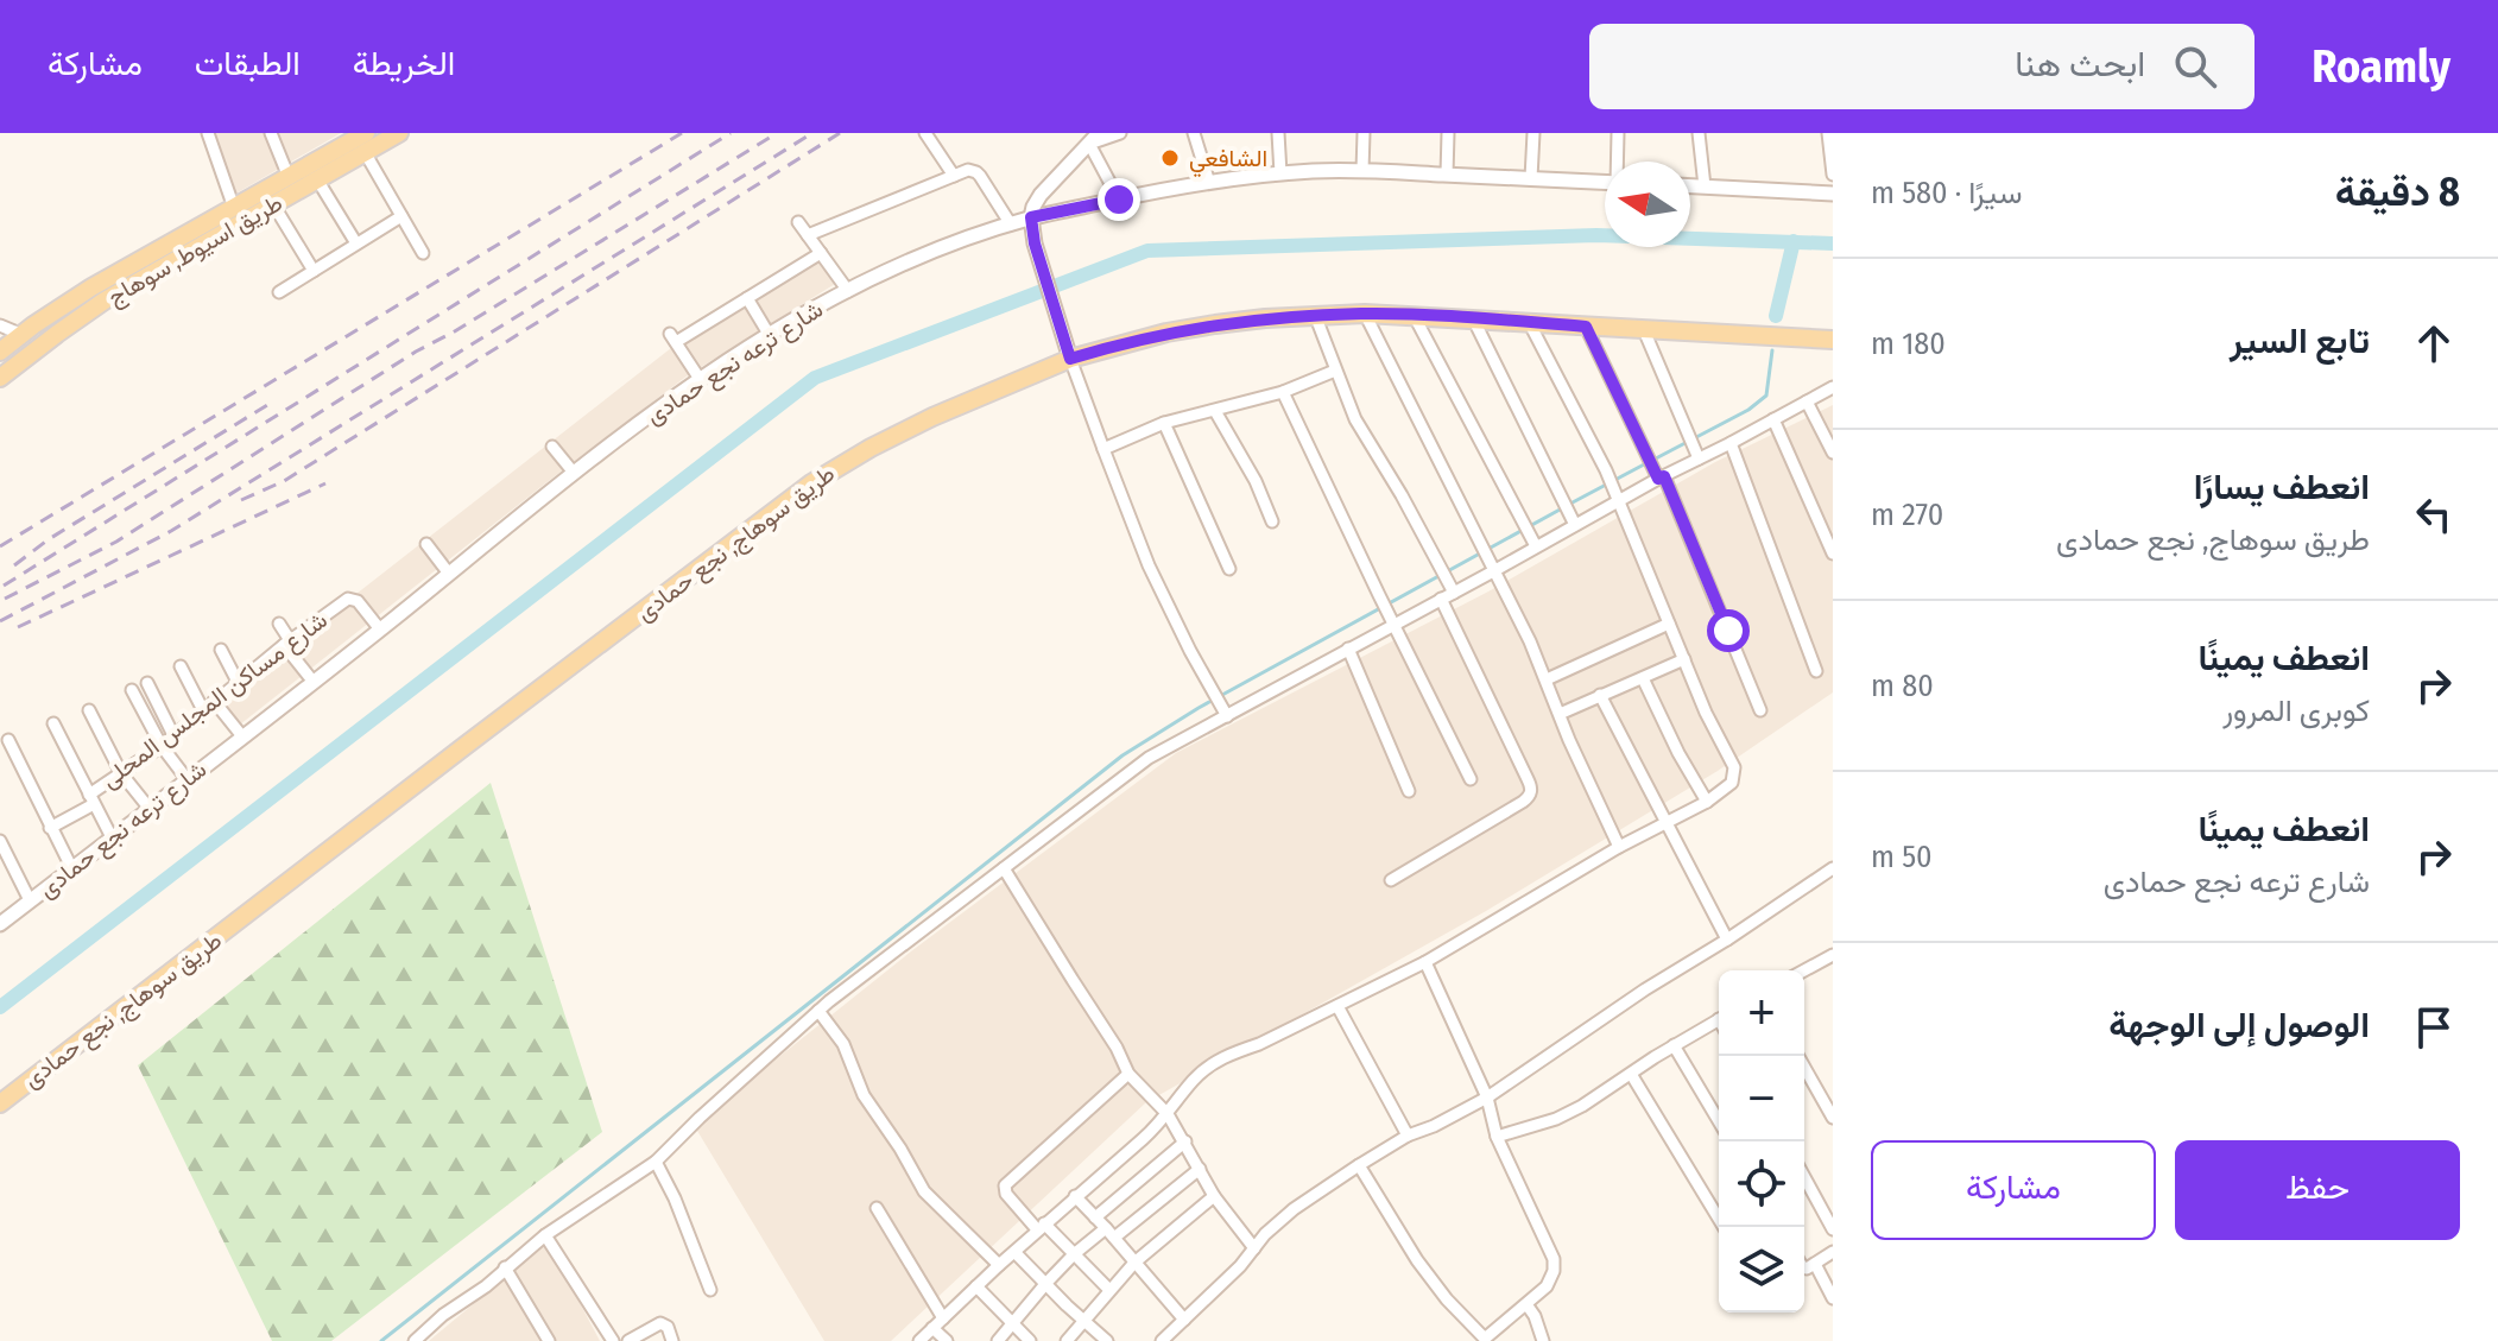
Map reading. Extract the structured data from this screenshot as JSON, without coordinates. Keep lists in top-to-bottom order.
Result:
{
  "streets": {
    "main road": ["طريق اسيوط, سوهاج", "طريق سوهاج, نجع حمادى"],
    "street": ["شارع ترعه نجع حمادى", "شارع مساكن المجلس المحلى"]
  },
  "crossings": [
    ["شارع ترعه نجع حمادى", "شارع مساكن المجلس المحلى"]
  ],
  "places": ["الشافعي"],
  "north": "left",
  "page": {
    "header": "Roamly",
    "search": "ابحث هنا",
    "nav": ["الخريطة", "الطبقات", "مشاركة"],
    "heading": ["8 دقيقة", "سيرًا · 580 m"],
    "list": [
      ["تابع السير", "180 m"],
      ["انعطف يسارًا", "طريق سوهاج, نجع حمادى", "270 m"],
      ["انعطف يمينًا", "كوبرى المرور", "80 m"],
      ["انعطف يمينًا", "شارع ترعه نجع حمادى", "50 m"],
      "الوصول إلى الوجهة"
    ],
    "map_buttons": ["+", "−"],
    "buttons": ["حفظ", "مشاركة"]
  }
}
